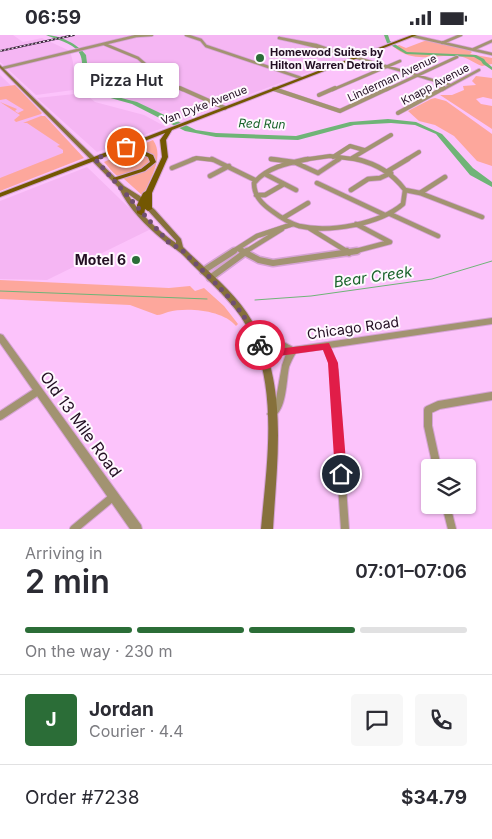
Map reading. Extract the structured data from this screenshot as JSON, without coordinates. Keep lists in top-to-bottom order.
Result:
{
  "streets": {
    "main road": ["Van Dyke Avenue"],
    "street": [
      "Linderman Avenue",
      "Knapp Avenue",
      "Chicago Road",
      "Old 13 Mile Road"
    ]
  },
  "crossings": [
    ["Linderman Avenue", "Van Dyke Avenue"]
  ],
  "water": ["Red Run", "Bear Creek"],
  "places": ["Homewood Suites by Hilton Warren Detroit", "Pizza Hut", "Motel 6"],
  "page": {
    "status": "06:59",
    "bubble": "Pizza Hut",
    "heading": ["2 min", "Arriving in", "07:01–07:06"],
    "panel": [
      "Jordan",
      "Courier · 4.4",
      "Order #7238",
      "$34.79"
    ],
    "bar": "On the way · 230 m",
    "round": "J"
  }
}
